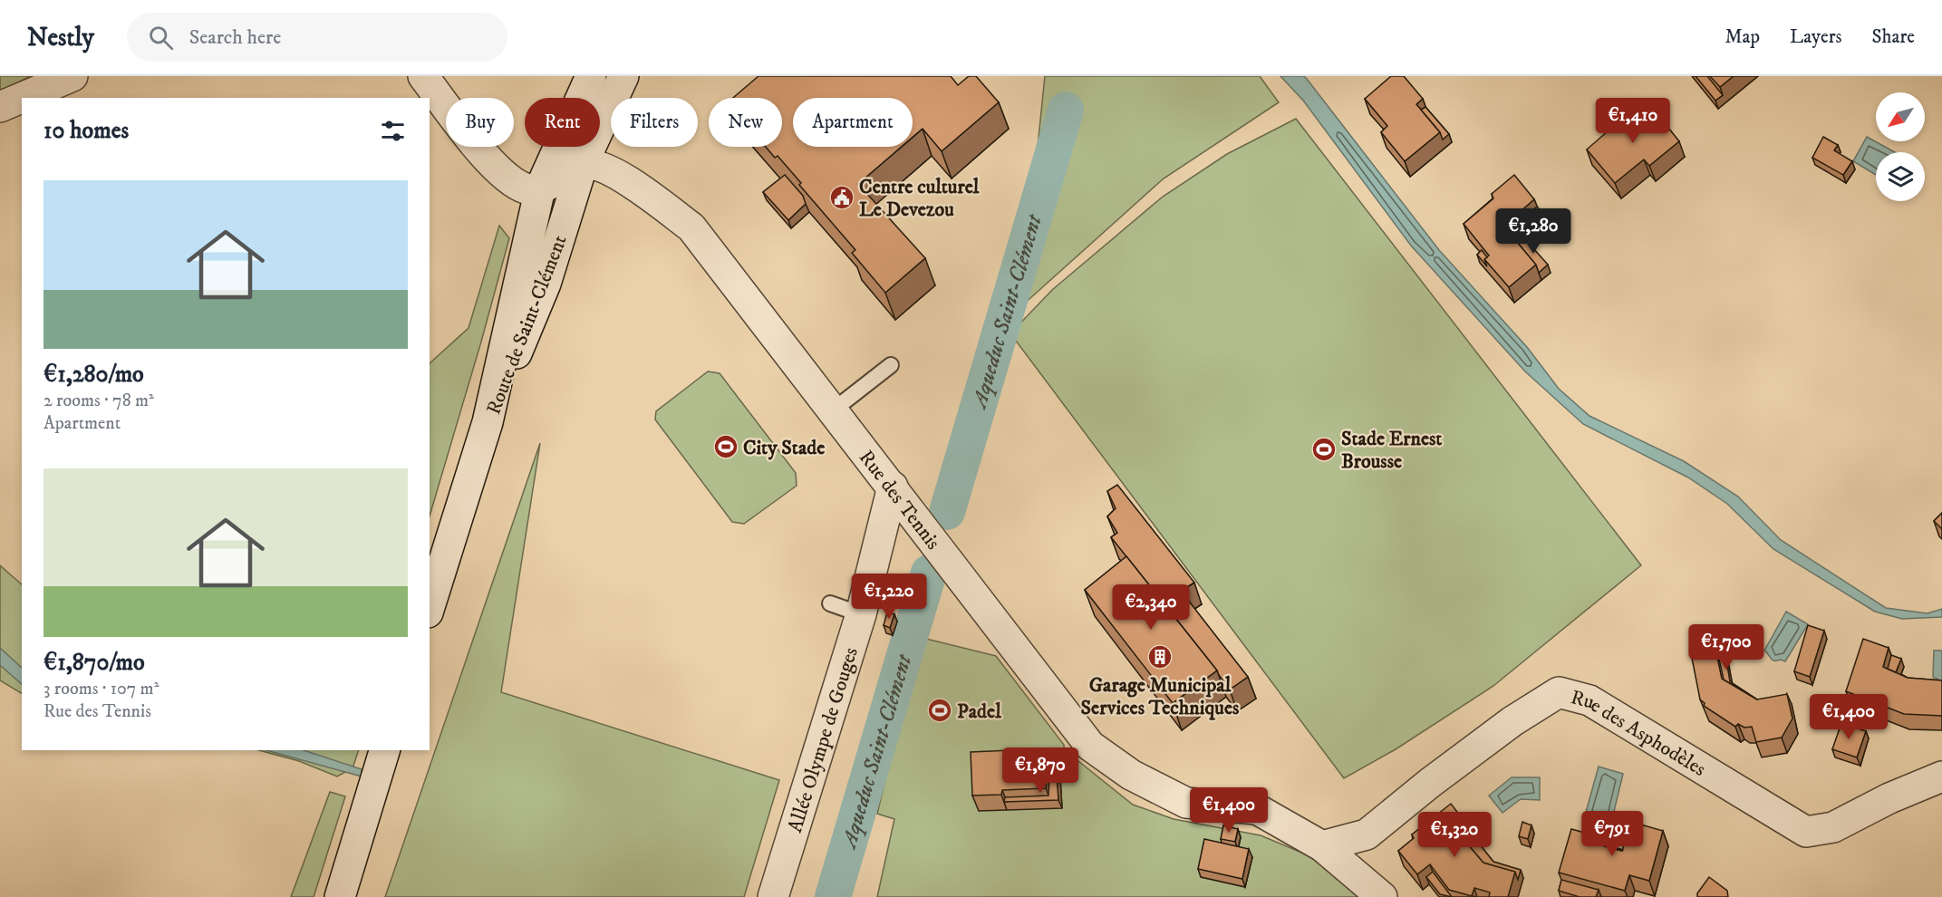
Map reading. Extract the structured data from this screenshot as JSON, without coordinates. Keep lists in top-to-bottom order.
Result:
{
  "streets": {
    "street": [
      "Route de Saint-Clément",
      "Rue des Tennis",
      "Rue des Asphodèles",
      "Allée Olympe de Gouges"
    ]
  },
  "crossings": [
    ["Route de Saint-Clément", "Rue des Tennis"],
    ["Rue des Tennis", "Rue des Asphodèles"],
    ["Rue des Tennis", "Allée Olympe de Gouges"]
  ],
  "water": ["Aqueduc Saint-Clément"],
  "places": {
    "public building": ["Centre culturel Le Devezou"],
    "sports": ["City Stade", "Stade Ernest Brousse", "Padel"],
    "building": ["Garage Municipal Services Techniques"]
  },
  "north": "bottom left",
  "page": {
    "header": "Nestly",
    "search": "Search here",
    "nav": ["Map", "Layers", "Share"],
    "price": [
      "€1,410",
      "€1,280",
      "€1,220",
      "€2,340",
      "€1,700",
      "€1,400",
      "€1,870",
      "€1,400",
      "€791",
      "€1,320"
    ],
    "chip": [
      "Buy",
      "Rent",
      "Filters",
      "New",
      "Apartment"
    ],
    "heading": "10 homes",
    "list": [
      {
        "name": "€1,280/mo",
        "note": "2 rooms · 78 m² · Apartment"
      },
      {
        "name": "€1,870/mo",
        "note": "3 rooms · 107 m² · Rue des Tennis"
      }
    ]
  }
}
